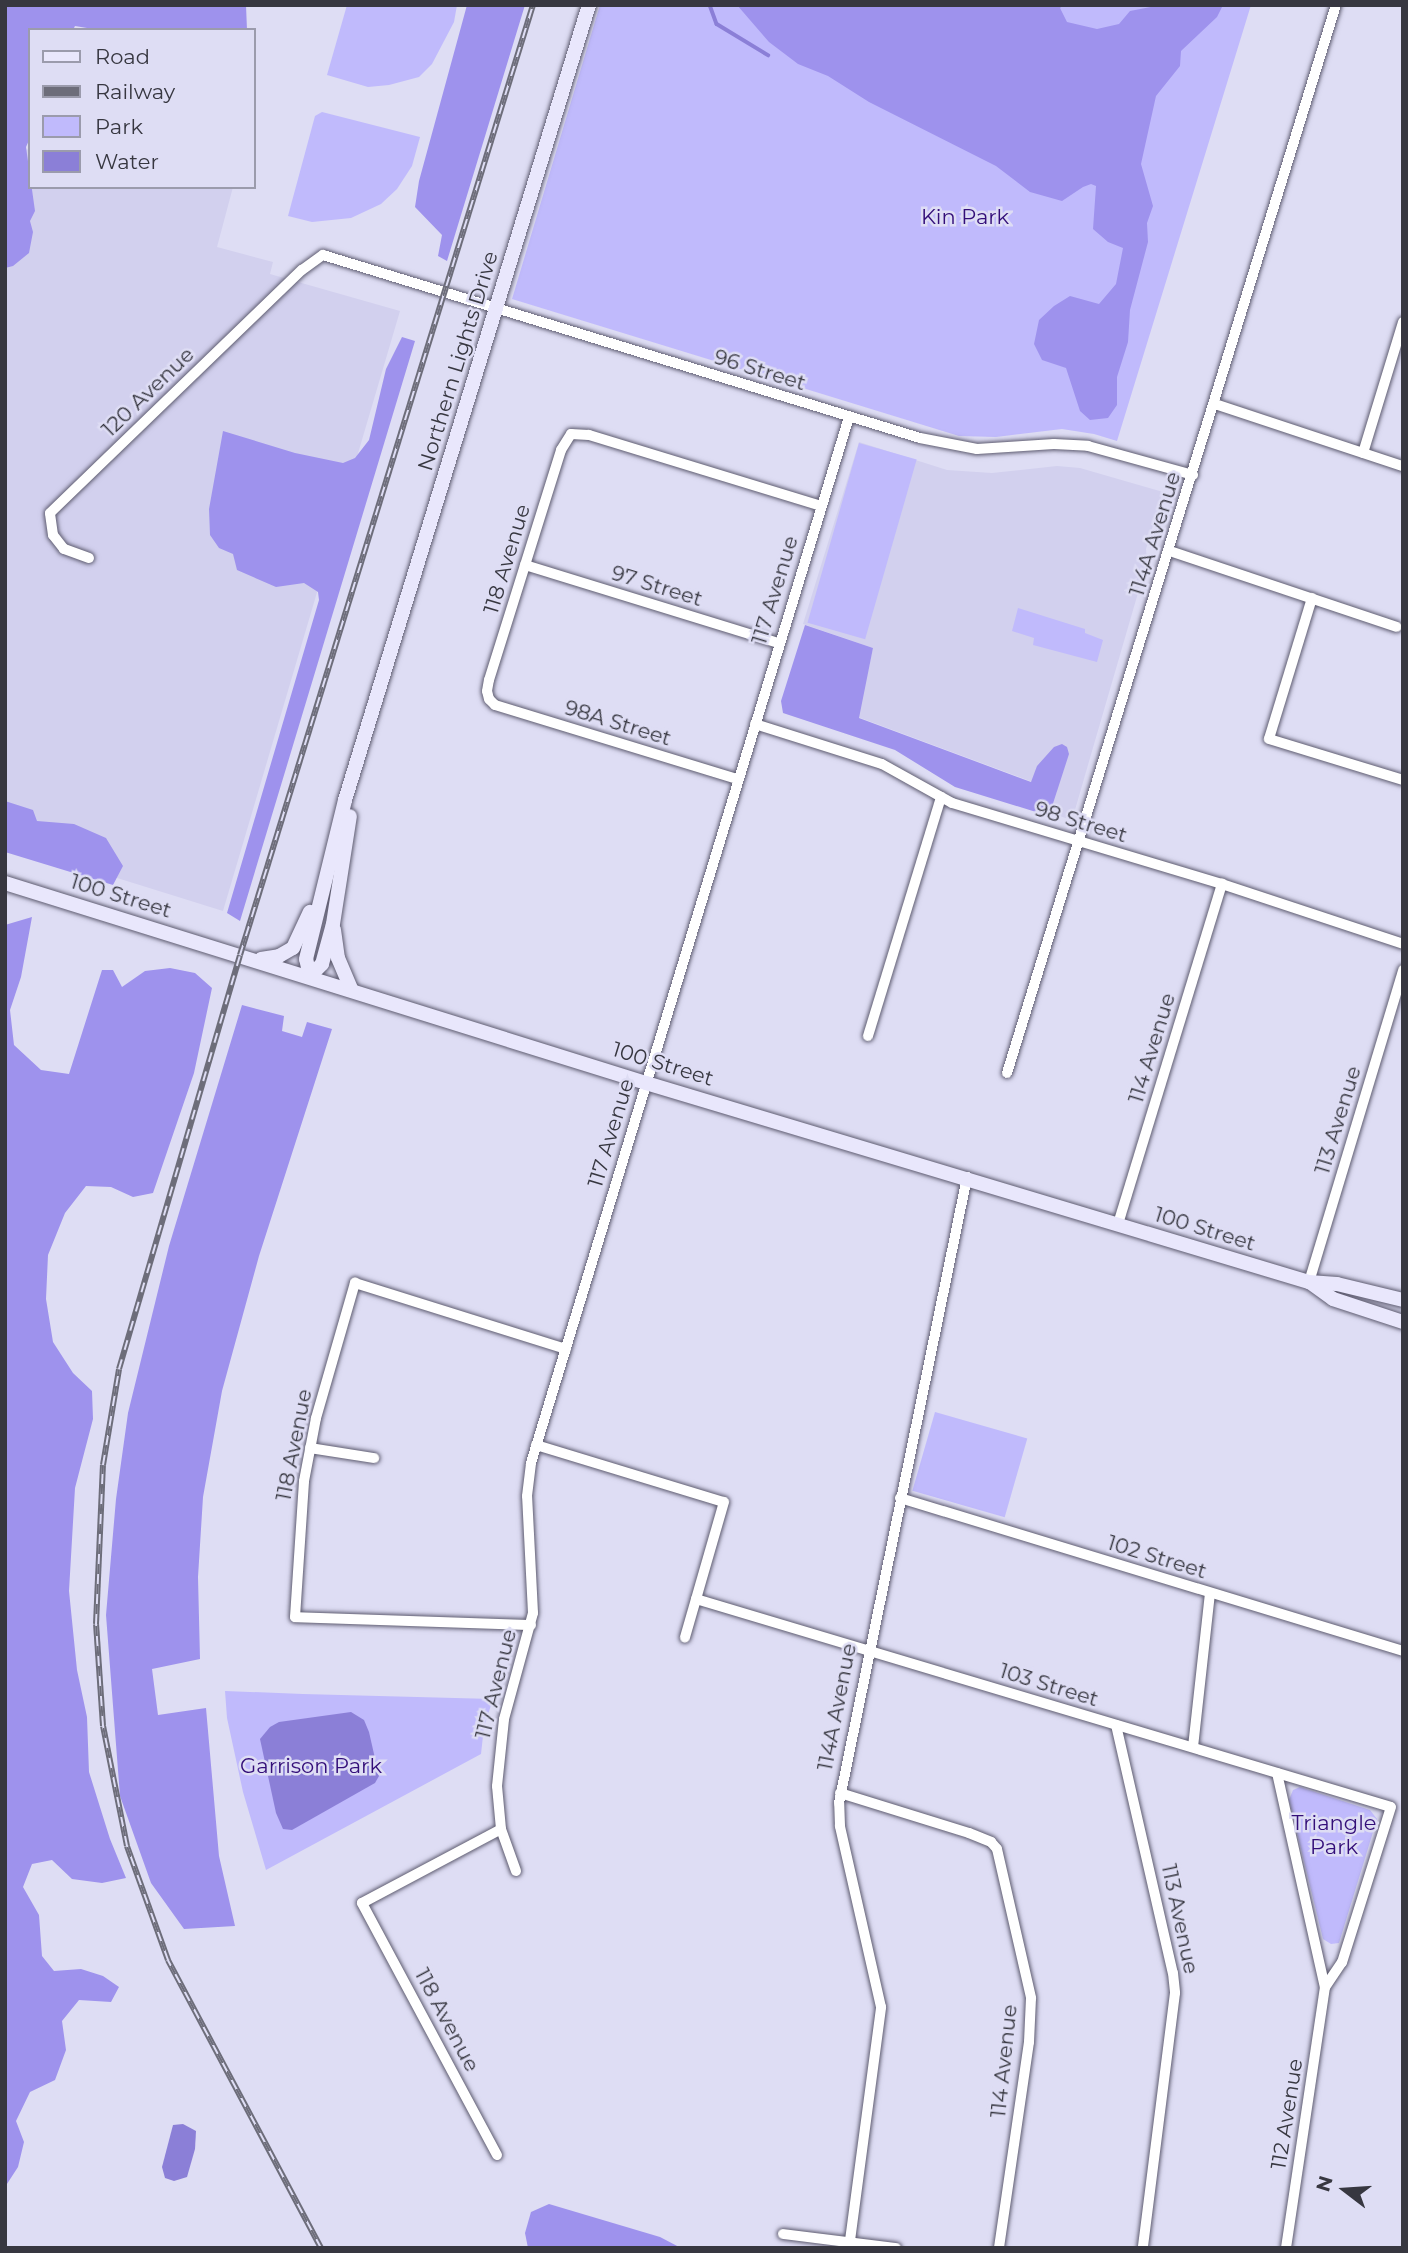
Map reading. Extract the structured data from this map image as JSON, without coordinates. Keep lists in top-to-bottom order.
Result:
{
  "streets": {
    "main road": ["Northern Lights Drive", "100 Street"],
    "street": [
      "96 Street",
      "120 Avenue",
      "114A Avenue",
      "118 Avenue",
      "97 Street",
      "117 Avenue",
      "98A Street",
      "98 Street",
      "114 Avenue",
      "113 Avenue",
      "102 Street",
      "103 Street",
      "112 Avenue"
    ]
  },
  "crossings": [
    ["Northern Lights Drive", "96 Street"],
    ["Northern Lights Drive", "100 Street"],
    ["96 Street", "120 Avenue"],
    ["96 Street", "114A Avenue"],
    ["96 Street", "117 Avenue"],
    ["114A Avenue", "98 Street"],
    ["114A Avenue", "100 Street"],
    ["114A Avenue", "114 Avenue"],
    ["114A Avenue", "102 Street"],
    ["114A Avenue", "103 Street"],
    ["118 Avenue", "97 Street"],
    ["118 Avenue", "117 Avenue"],
    ["118 Avenue", "98A Street"],
    ["97 Street", "117 Avenue"],
    ["117 Avenue", "98A Street"],
    ["117 Avenue", "98 Street"],
    ["117 Avenue", "100 Street"],
    ["98 Street", "114 Avenue"],
    ["100 Street", "114 Avenue"],
    ["100 Street", "113 Avenue"],
    ["113 Avenue", "103 Street"],
    ["103 Street", "112 Avenue"]
  ],
  "parks": ["Kin Park", "Garrison Park", "Triangle Park"],
  "legend": [
    "Road",
    "Railway",
    "Park",
    "Water"
  ],
  "north": "left"
}
